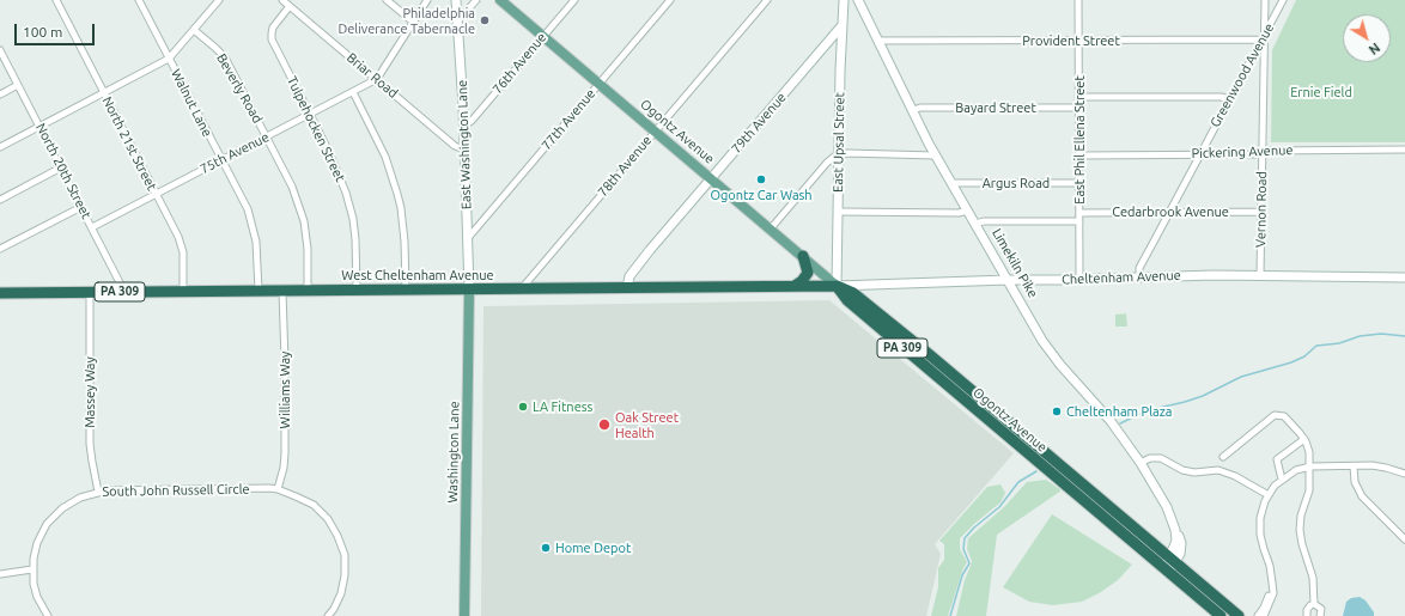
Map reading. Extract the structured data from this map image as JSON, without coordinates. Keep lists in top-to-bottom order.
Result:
{
  "streets": {
    "highway": ["Ogontz Avenue", "West Cheltenham Avenue", "PA 309"],
    "main road": ["Washington Lane"],
    "street": [
      "Provident Street",
      "76th Avenue",
      "Briar Road",
      "Greenwood Avenue",
      "Beverly Road",
      "Walnut Lane",
      "Bayard Street",
      "77th Avenue",
      "79th Avenue",
      "Tulpehocken Street",
      "East Phil Ellena Street",
      "East Upsal Street",
      "North 21st Street",
      "East Washington Lane",
      "Pickering Avenue",
      "75th Avenue",
      "78th Avenue",
      "North 20th Street",
      "Argus Road",
      "Vernon Road",
      "Cedarbrook Avenue",
      "Limekiln Pike",
      "Cheltenham Avenue",
      "Williams Way",
      "Massey Way",
      "South John Russell Circle"
    ]
  },
  "crossings": [
    ["Provident Street", "Greenwood Avenue"],
    ["Provident Street", "East Phil Ellena Street"],
    ["Provident Street", "Vernon Road"],
    ["Provident Street", "Limekiln Pike"],
    ["76th Avenue", "Ogontz Avenue"],
    ["76th Avenue", "East Washington Lane"],
    ["Briar Road", "Tulpehocken Street"],
    ["Briar Road", "East Washington Lane"],
    ["Briar Road", "75th Avenue"],
    ["Greenwood Avenue", "Pickering Avenue"],
    ["Greenwood Avenue", "Vernon Road"],
    ["Greenwood Avenue", "Cedarbrook Avenue"],
    ["Greenwood Avenue", "Cheltenham Avenue"],
    ["Beverly Road", "75th Avenue"],
    ["Beverly Road", "West Cheltenham Avenue"],
    ["Walnut Lane", "75th Avenue"],
    ["Walnut Lane", "West Cheltenham Avenue"],
    ["Bayard Street", "East Phil Ellena Street"],
    ["Bayard Street", "Limekiln Pike"],
    ["77th Avenue", "Ogontz Avenue"],
    ["77th Avenue", "East Washington Lane"],
    ["79th Avenue", "Ogontz Avenue"],
    ["79th Avenue", "East Upsal Street"],
    ["79th Avenue", "West Cheltenham Avenue"],
    ["Tulpehocken Street", "75th Avenue"],
    ["Tulpehocken Street", "West Cheltenham Avenue"],
    ["Ogontz Avenue", "East Upsal Street"],
    ["Ogontz Avenue", "78th Avenue"],
    ["Ogontz Avenue", "Limekiln Pike"],
    ["Ogontz Avenue", "West Cheltenham Avenue"],
    ["Ogontz Avenue", "Cheltenham Avenue"],
    ["Ogontz Avenue", "PA 309"],
    ["East Phil Ellena Street", "Pickering Avenue"],
    ["East Phil Ellena Street", "Argus Road"],
    ["East Phil Ellena Street", "Cedarbrook Avenue"],
    ["East Phil Ellena Street", "Cheltenham Avenue"],
    ["East Upsal Street", "West Cheltenham Avenue"],
    ["East Upsal Street", "Cheltenham Avenue"],
    ["North 21st Street", "75th Avenue"],
    ["North 21st Street", "West Cheltenham Avenue"],
    ["East Washington Lane", "West Cheltenham Avenue"],
    ["East Washington Lane", "Washington Lane"],
    ["Pickering Avenue", "Vernon Road"],
    ["75th Avenue", "North 20th Street"],
    ["78th Avenue", "West Cheltenham Avenue"],
    ["North 20th Street", "West Cheltenham Avenue"],
    ["Argus Road", "Limekiln Pike"],
    ["Vernon Road", "Cedarbrook Avenue"],
    ["Vernon Road", "Cheltenham Avenue"],
    ["Limekiln Pike", "Cheltenham Avenue"],
    ["Limekiln Pike", "PA 309"],
    ["West Cheltenham Avenue", "Cheltenham Avenue"],
    ["West Cheltenham Avenue", "Williams Way"],
    ["West Cheltenham Avenue", "Massey Way"],
    ["West Cheltenham Avenue", "Washington Lane"],
    ["Williams Way", "South John Russell Circle"],
    ["Massey Way", "South John Russell Circle"]
  ],
  "parks": ["Ernie Field"],
  "places": [
    "Philadelphia Deliverance Tabernacle",
    "Ogontz Car Wash",
    "LA Fitness",
    "Cheltenham Plaza",
    "Oak Street Health",
    "Home Depot"
  ],
  "scale_bar": "100 m",
  "north": "bottom right"
}
